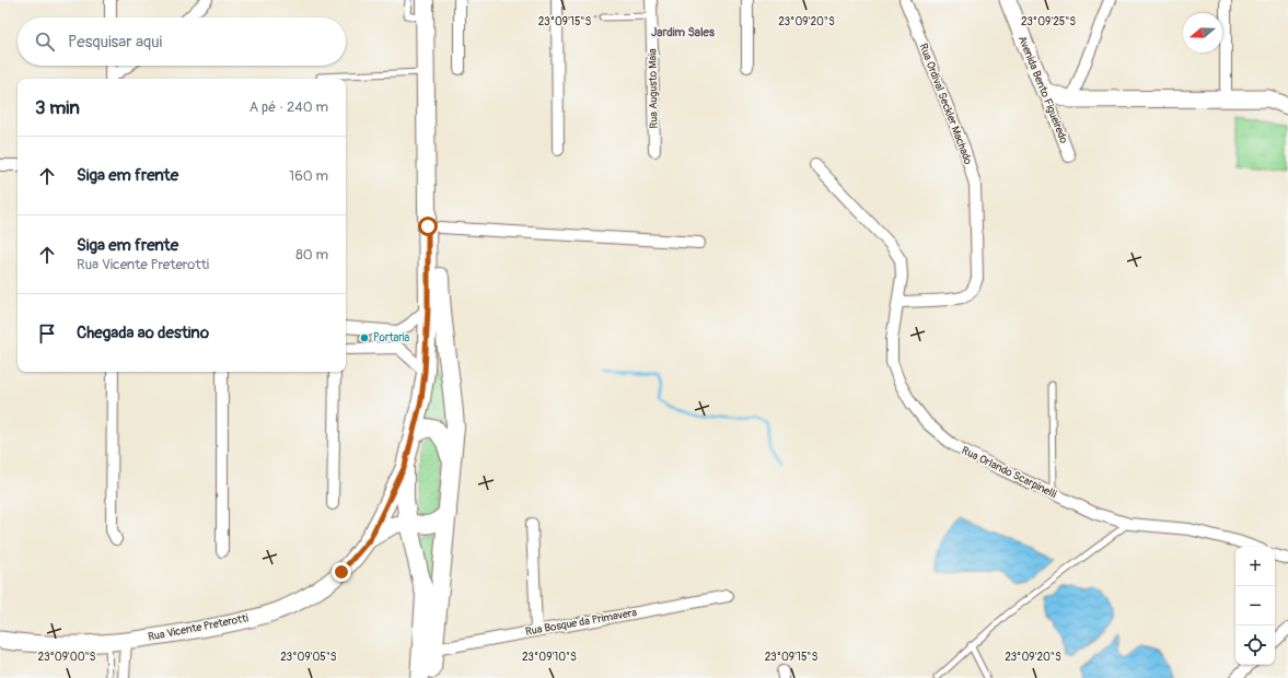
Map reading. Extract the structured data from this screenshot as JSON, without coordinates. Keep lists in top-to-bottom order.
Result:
{
  "streets": {
    "street": [
      "Rua Augusto Maia",
      "Avenida Bento Figueiredo",
      "Rua Ordival Seckler Machado",
      "Rua Orlando Scarpinelli",
      "Rua Bosque da Primavera",
      "Rua Vicente Preterotti"
    ]
  },
  "crossings": [
    ["Rua Ordival Seckler Machado", "Rua Orlando Scarpinelli"]
  ],
  "districts": ["Jardim Sales"],
  "places": ["Portaria"],
  "north": "left",
  "page": {
    "search": "Pesquisar aqui",
    "heading": ["3 min", "A pé · 240 m"],
    "list": [
      ["Siga em frente", "160 m"],
      ["Siga em frente", "Rua Vicente Preterotti", "80 m"],
      "Chegada ao destino"
    ],
    "map_buttons": ["+", "−"]
  },
  "coordinates": [
    "23°09'15\"S",
    "23°09'20\"S",
    "23°09'25\"S",
    "23°09'00\"S",
    "23°09'05\"S",
    "23°09'10\"S"
  ]
}
